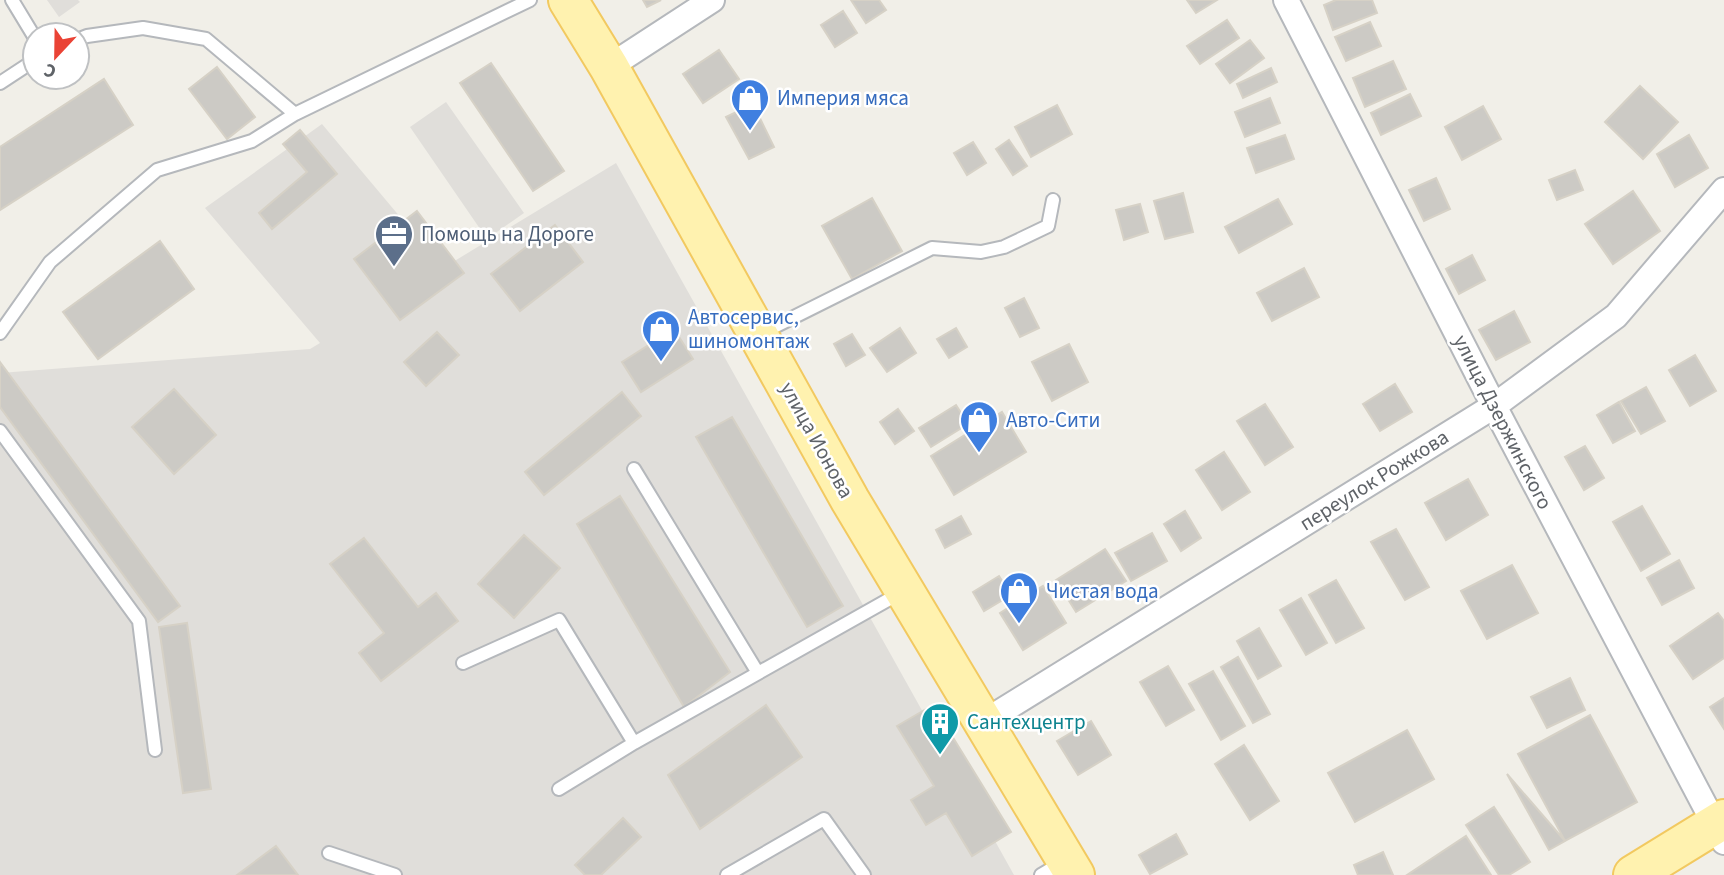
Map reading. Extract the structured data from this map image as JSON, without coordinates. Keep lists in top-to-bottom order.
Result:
{
  "streets": {
    "main road": ["улица Ионова"],
    "street": ["улица Дзержинского", "переулок Рожкова"]
  },
  "crossings": [
    ["улица Дзержинского", "переулок Рожкова"],
    ["улица Ионова", "переулок Рожкова"]
  ],
  "places": {
    "shop": [
      "Империя мяса",
      "Автосервис, шиномонтаж",
      "Авто-Сити",
      "Чистая вода"
    ],
    "office": ["Помощь на Дороге"],
    "building": ["Сантехцентр"]
  },
  "north": "bottom"
}
